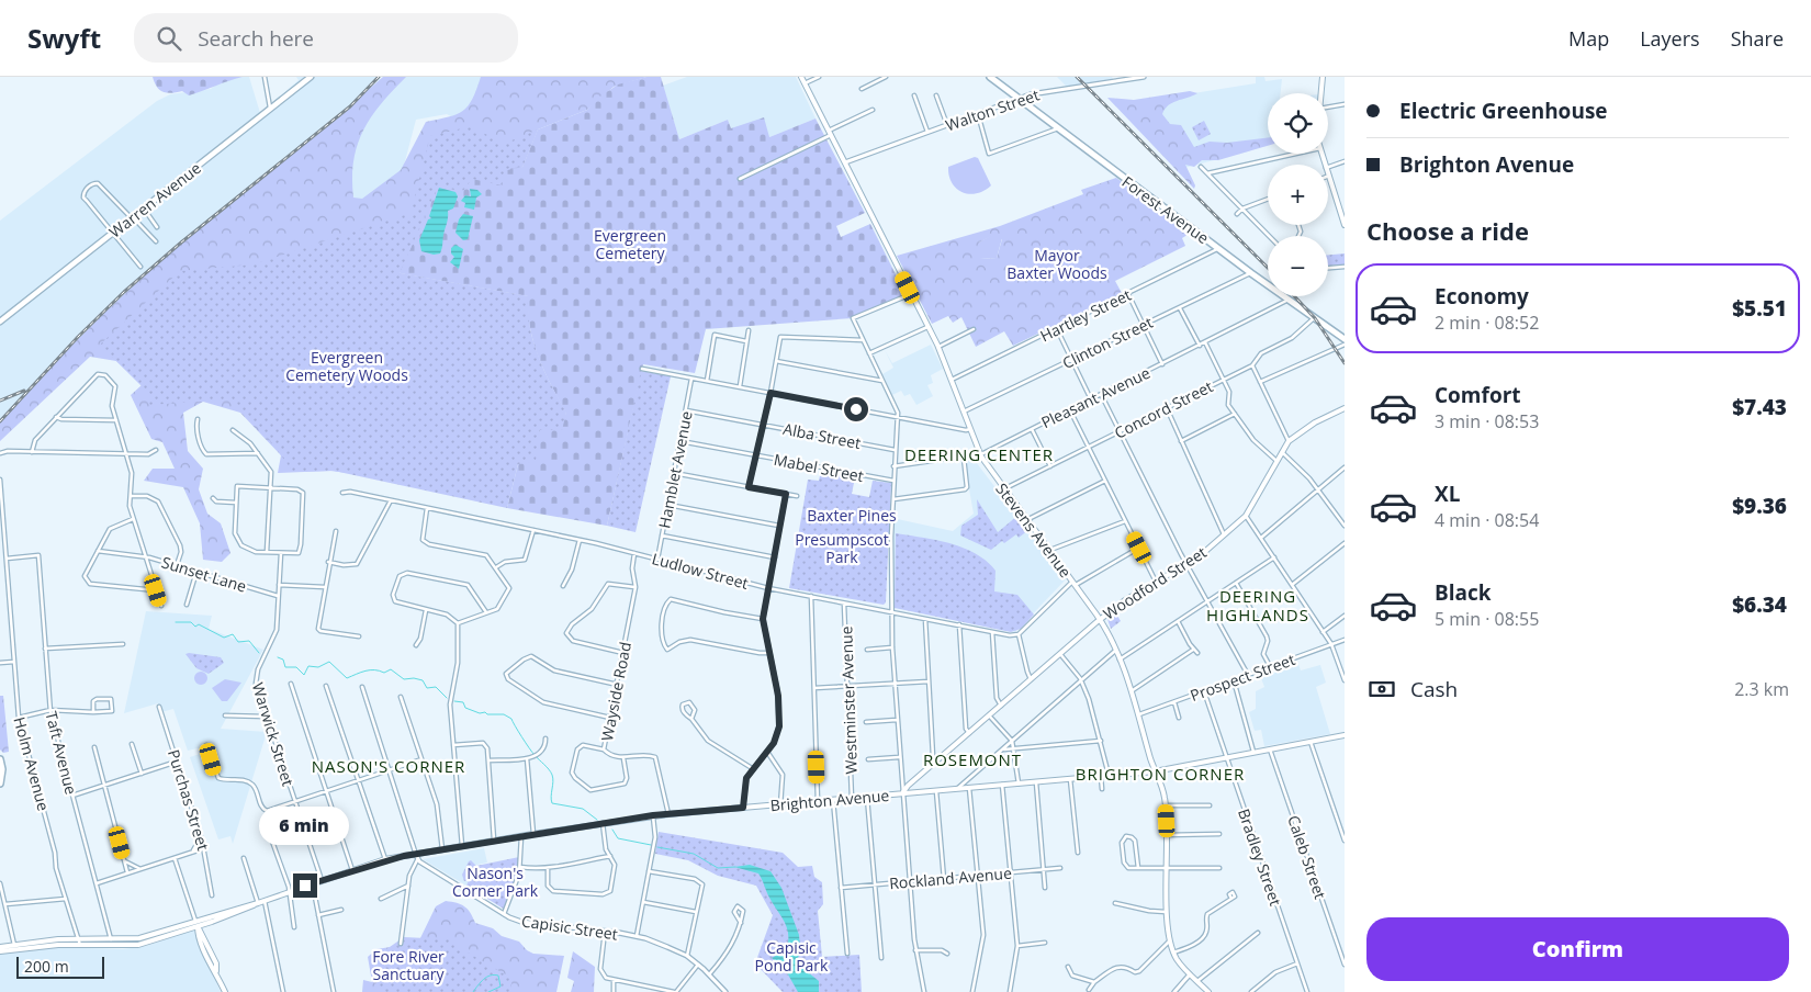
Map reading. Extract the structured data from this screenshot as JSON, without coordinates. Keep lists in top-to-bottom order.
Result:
{
  "streets": {
    "highway": ["Forest Avenue"],
    "main road": [
      "Warren Avenue",
      "Stevens Avenue",
      "Woodford Street",
      "Brighton Avenue"
    ],
    "street": [
      "Walton Street",
      "Hartley Street",
      "Clinton Street",
      "Pleasant Avenue",
      "Concord Street",
      "Alba Street",
      "Mabel Street",
      "Hamblet Avenue",
      "Ludlow Street",
      "Sunset Lane",
      "Prospect Street",
      "Wayside Road",
      "Westminster Avenue",
      "Warwick Street",
      "Taft Avenue",
      "Holm Avenue",
      "Purchas Street",
      "Bradley Street",
      "Caleb Street",
      "Rockland Avenue",
      "Capisic Street"
    ]
  },
  "crossings": [
    ["Walton Street", "Forest Avenue"],
    ["Walton Street", "Stevens Avenue"],
    ["Forest Avenue", "Hartley Street"],
    ["Forest Avenue", "Clinton Street"],
    ["Forest Avenue", "Pleasant Avenue"],
    ["Forest Avenue", "Concord Street"],
    ["Hartley Street", "Stevens Avenue"],
    ["Clinton Street", "Stevens Avenue"],
    ["Pleasant Avenue", "Stevens Avenue"],
    ["Concord Street", "Stevens Avenue"],
    ["Alba Street", "Hamblet Avenue"],
    ["Mabel Street", "Hamblet Avenue"],
    ["Hamblet Avenue", "Ludlow Street"],
    ["Stevens Avenue", "Woodford Street"],
    ["Stevens Avenue", "Prospect Street"],
    ["Stevens Avenue", "Brighton Avenue"],
    ["Ludlow Street", "Wayside Road"],
    ["Ludlow Street", "Westminster Avenue"],
    ["Sunset Lane", "Warwick Street"],
    ["Woodford Street", "Brighton Avenue"],
    ["Prospect Street", "Bradley Street"],
    ["Wayside Road", "Brighton Avenue"],
    ["Westminster Avenue", "Brighton Avenue"],
    ["Warwick Street", "Brighton Avenue"],
    ["Taft Avenue", "Holm Avenue"],
    ["Taft Avenue", "Brighton Avenue"],
    ["Holm Avenue", "Brighton Avenue"],
    ["Brighton Avenue", "Bradley Street"],
    ["Brighton Avenue", "Caleb Street"]
  ],
  "districts": [
    "DEERING CENTER",
    "DEERING HIGHLANDS",
    "ROSEMONT",
    "NASON'S CORNER",
    "BRIGHTON CORNER"
  ],
  "parks": [
    "Evergreen Cemetery",
    "Mayor Baxter Woods",
    "Evergreen Cemetery Woods",
    "Baxter Pines",
    "Presumpscot Park",
    "Nason's Corner Park",
    "Capisic Pond Park",
    "Fore River Sanctuary"
  ],
  "scale_bar": "200 m",
  "page": {
    "header": "Swyft",
    "search": "Search here",
    "nav": ["Map", "Layers", "Share"],
    "banner": ["Electric Greenhouse", "Brighton Avenue"],
    "map_buttons": ["+", "−"],
    "heading": "Choose a ride",
    "list": [
      {
        "name": "Economy",
        "note": "2 min · 08:52",
        "value": "$5.51"
      },
      {
        "name": "Comfort",
        "note": "3 min · 08:53",
        "value": "$7.43"
      },
      {
        "name": "XL",
        "note": "4 min · 08:54",
        "value": "$9.36"
      },
      {
        "name": "Black",
        "note": "5 min · 08:55",
        "value": "$6.34"
      }
    ],
    "pay": ["Cash", "2.3 km"],
    "bubble": "6 min",
    "buttons": "Confirm",
    "scale": "200 m"
  }
}
